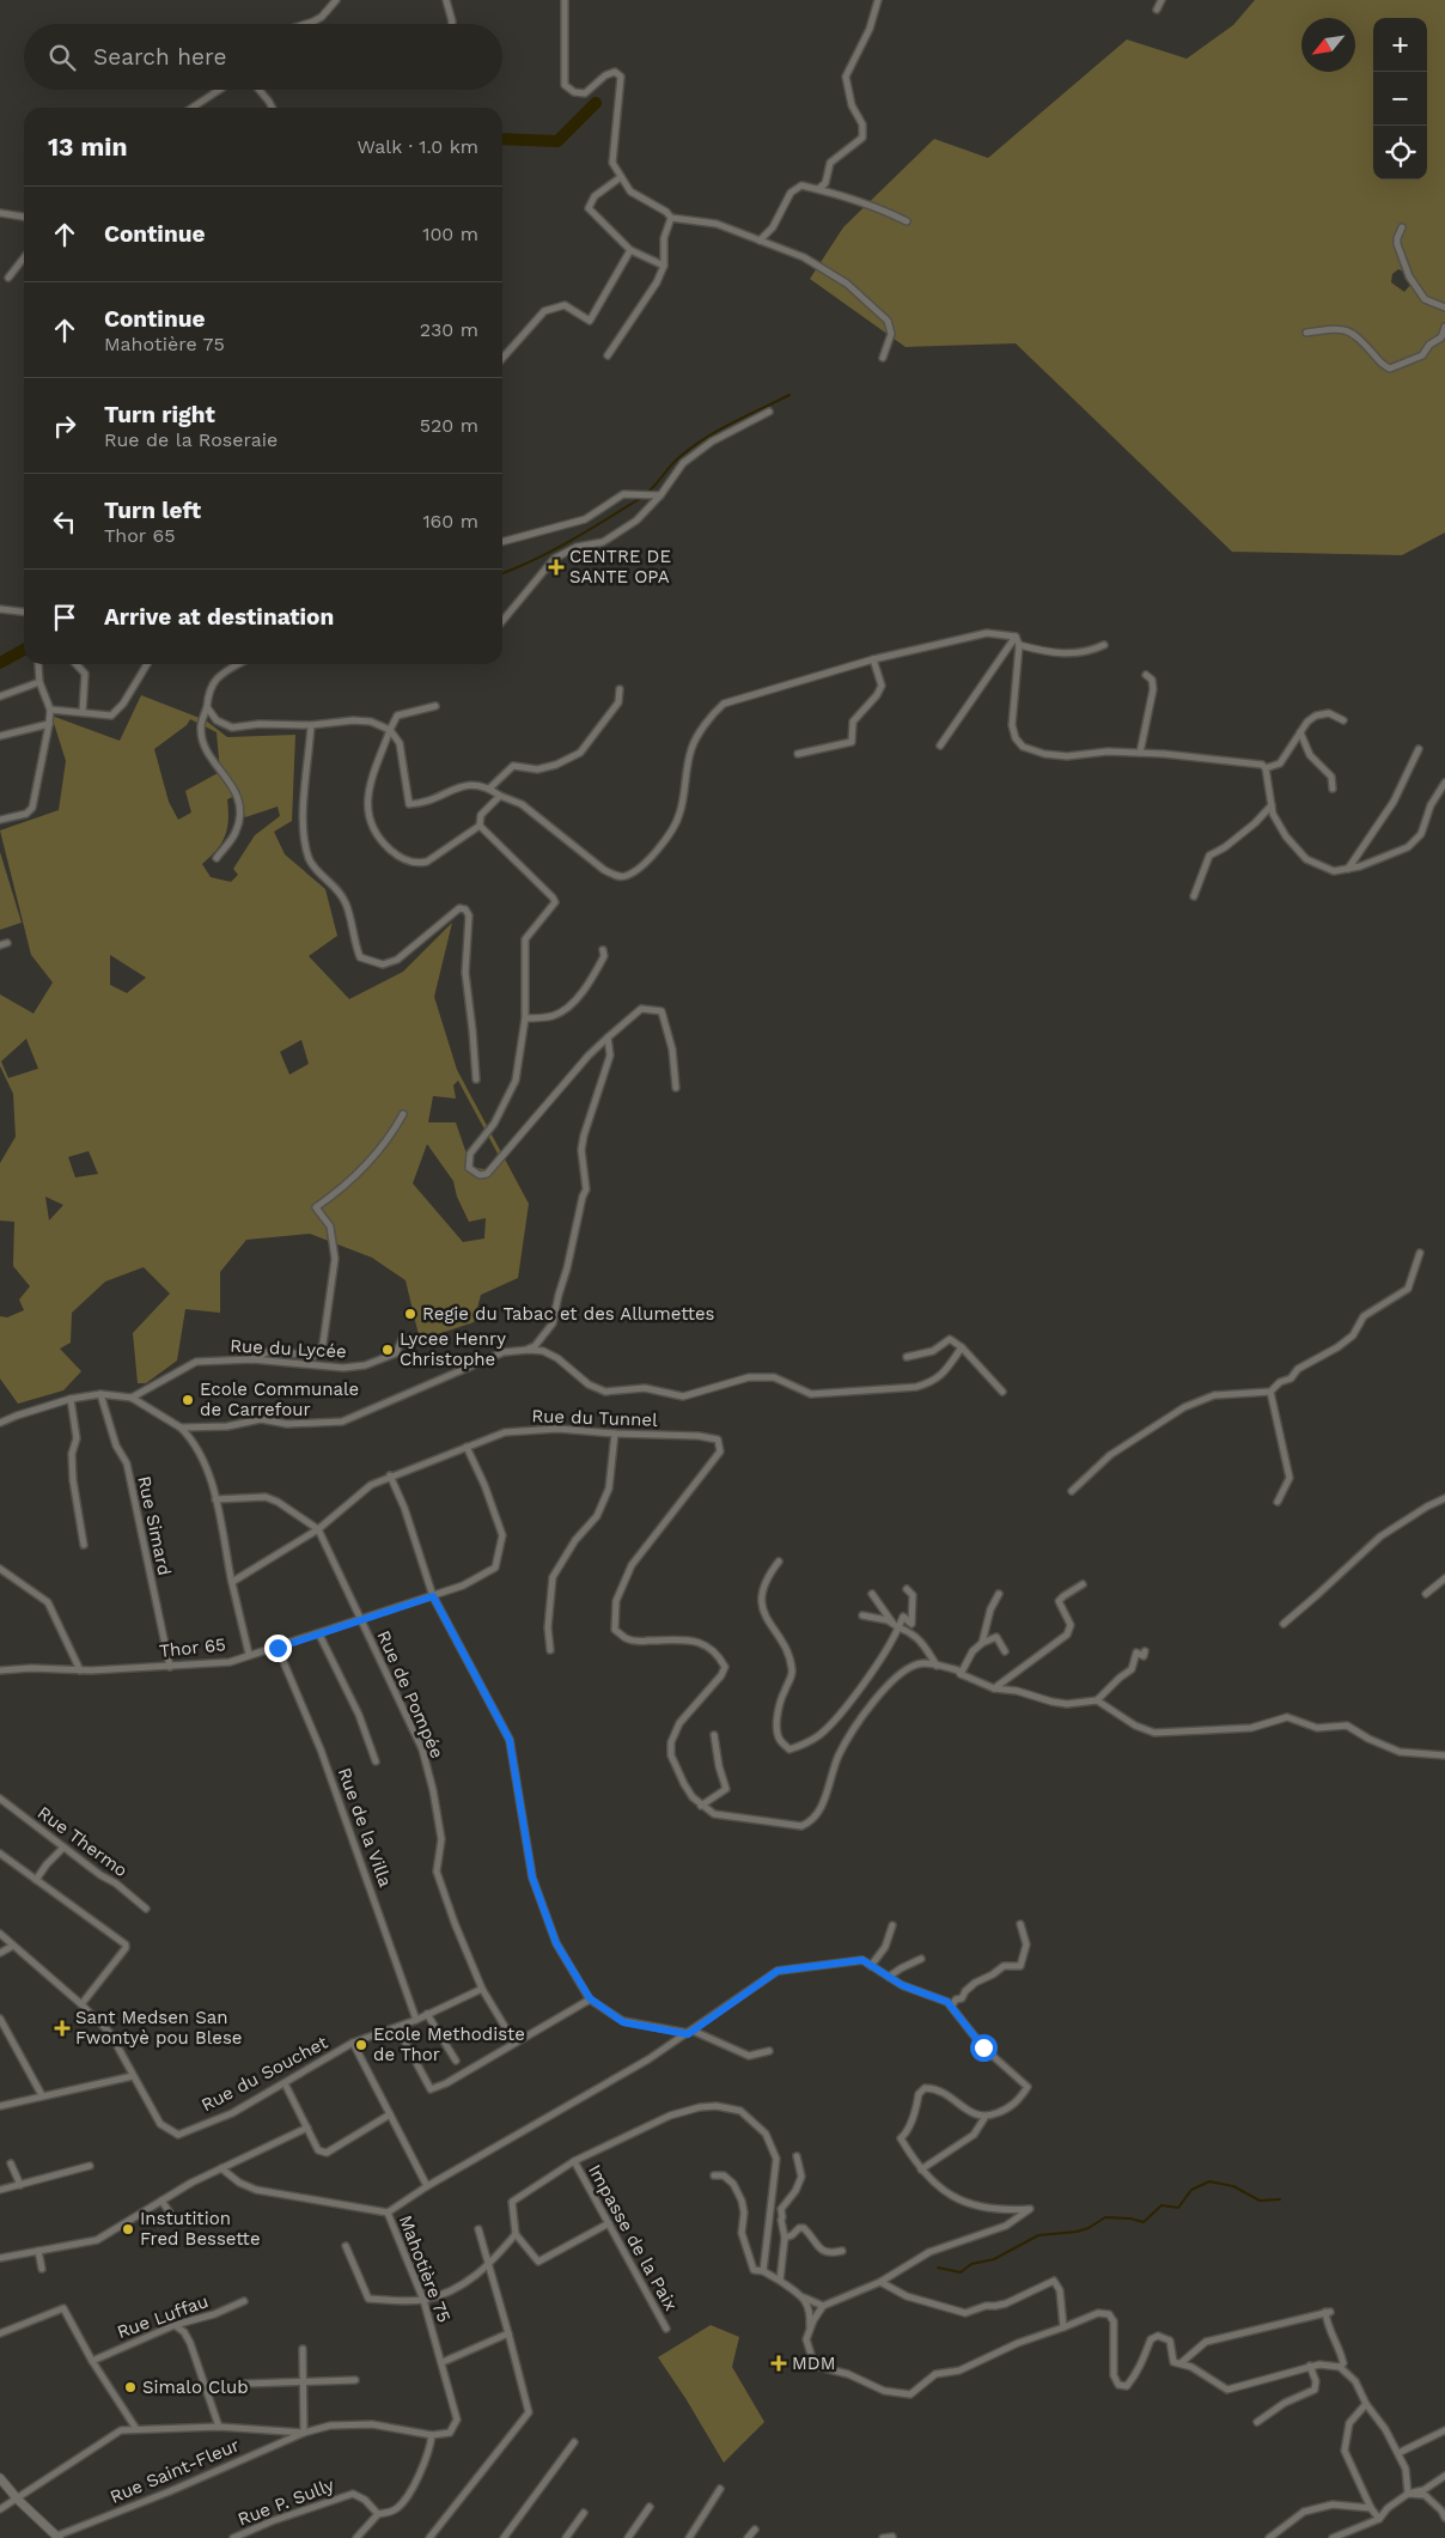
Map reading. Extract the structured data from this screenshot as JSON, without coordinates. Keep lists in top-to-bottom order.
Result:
{
  "streets": {
    "street": [
      "Rue du Lycée",
      "Rue du Tunnel",
      "Rue Simard",
      "Thor 65",
      "Rue de Pompée",
      "Rue de la Villa",
      "Rue Thermo",
      "Rue du Souchet",
      "Impasse de la Paix",
      "Mahotière 75",
      "Rue Luffau",
      "Rue Saint-Fleur",
      "Rue P. Sully"
    ]
  },
  "crossings": [
    ["Rue du Tunnel", "Thor 65"],
    ["Rue du Tunnel", "Rue de Pompée"],
    ["Rue Simard", "Thor 65"],
    ["Thor 65", "Rue de Pompée"],
    ["Thor 65", "Rue de la Villa"],
    ["Rue de Pompée", "Rue du Souchet"],
    ["Rue de la Villa", "Rue du Souchet"]
  ],
  "places": {
    "health": ["CENTRE DE SANTE OPA", "Sant Medsen San Fwontyè pou Blese", "MDM"],
    "other": [
      "Regie du Tabac et des Allumettes",
      "Lycee Henry Christophe",
      "Ecole Communale de Carrefour",
      "Ecole Methodiste de Thor",
      "Instutition Fred Bessette",
      "Simalo Club"
    ]
  },
  "north": "bottom left",
  "page": {
    "map_buttons": ["+", "−"],
    "search": "Search here",
    "heading": ["13 min", "Walk · 1.0 km"],
    "list": [
      ["Continue", "100 m"],
      ["Continue", "Mahotière 75", "230 m"],
      ["Turn right", "Rue de la Roseraie", "520 m"],
      ["Turn left", "Thor 65", "160 m"],
      "Arrive at destination"
    ]
  }
}
